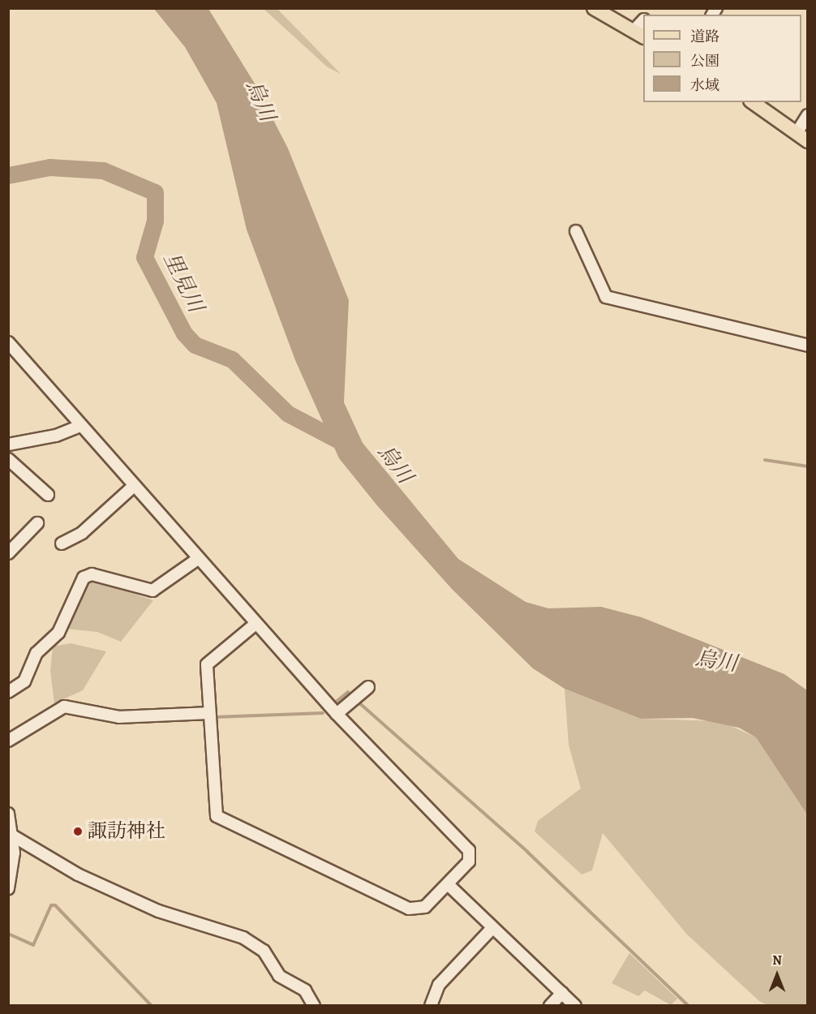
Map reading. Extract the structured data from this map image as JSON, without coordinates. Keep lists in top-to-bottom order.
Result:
{
  "water": ["烏川", "里見川"],
  "places": ["諏訪神社"],
  "legend": ["道路", "公園", "水域"],
  "north": "top"
}
